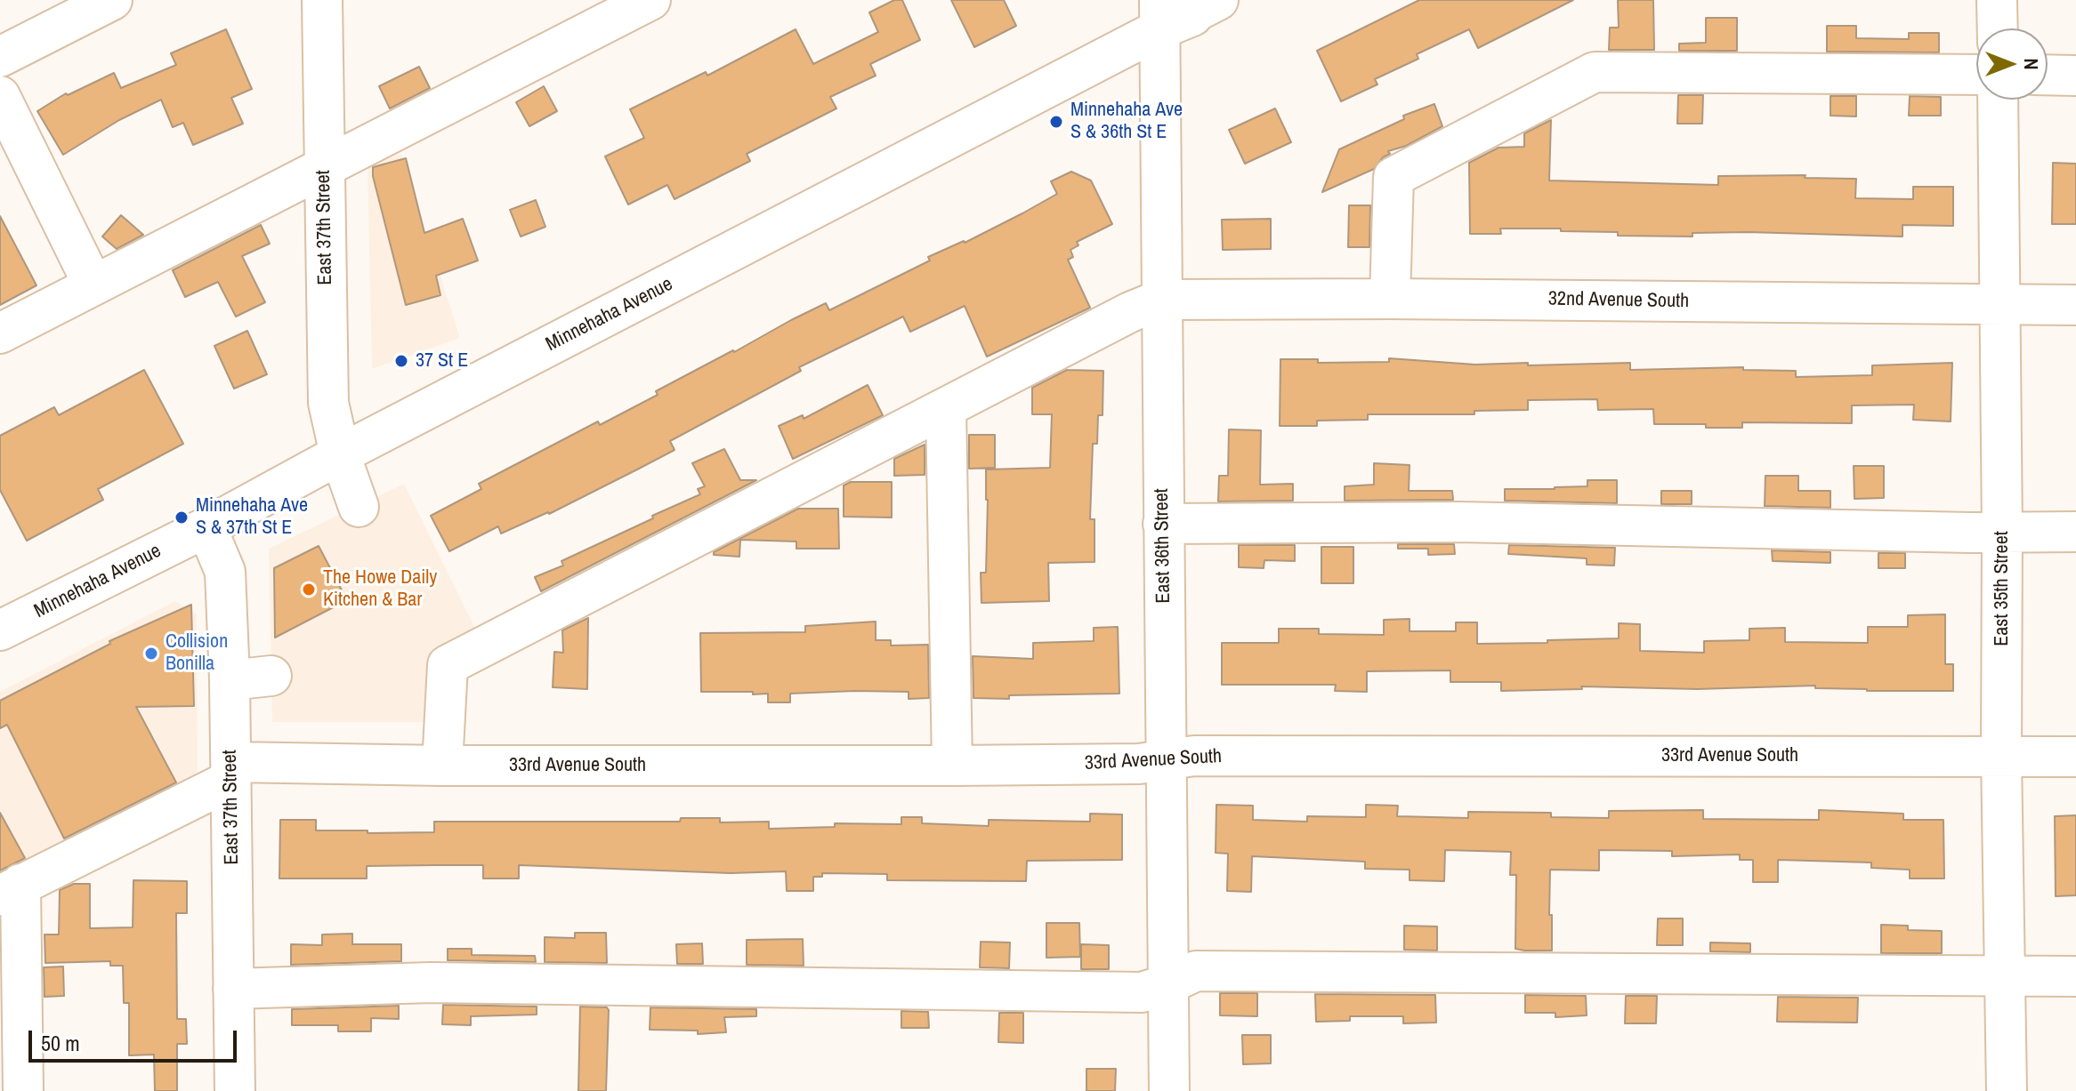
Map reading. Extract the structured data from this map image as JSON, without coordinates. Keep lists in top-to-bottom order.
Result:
{
  "streets": {
    "street": [
      "East 37th Street",
      "32nd Avenue South",
      "Minnehaha Avenue",
      "East 36th Street",
      "East 35th Street",
      "33rd Avenue South"
    ]
  },
  "crossings": [
    ["East 37th Street", "Minnehaha Avenue"],
    ["East 37th Street", "33rd Avenue South"],
    ["32nd Avenue South", "East 36th Street"],
    ["32nd Avenue South", "East 35th Street"],
    ["Minnehaha Avenue", "East 36th Street"],
    ["East 36th Street", "33rd Avenue South"],
    ["East 35th Street", "33rd Avenue South"]
  ],
  "places": [
    "Minnehaha Ave S & 36th St E",
    "37 St E",
    "Minnehaha Ave S & 37th St E",
    "The Howe Daily Kitchen & Bar",
    "Collision Bonilla"
  ],
  "scale_bar": "50 m",
  "north": "right"
}
